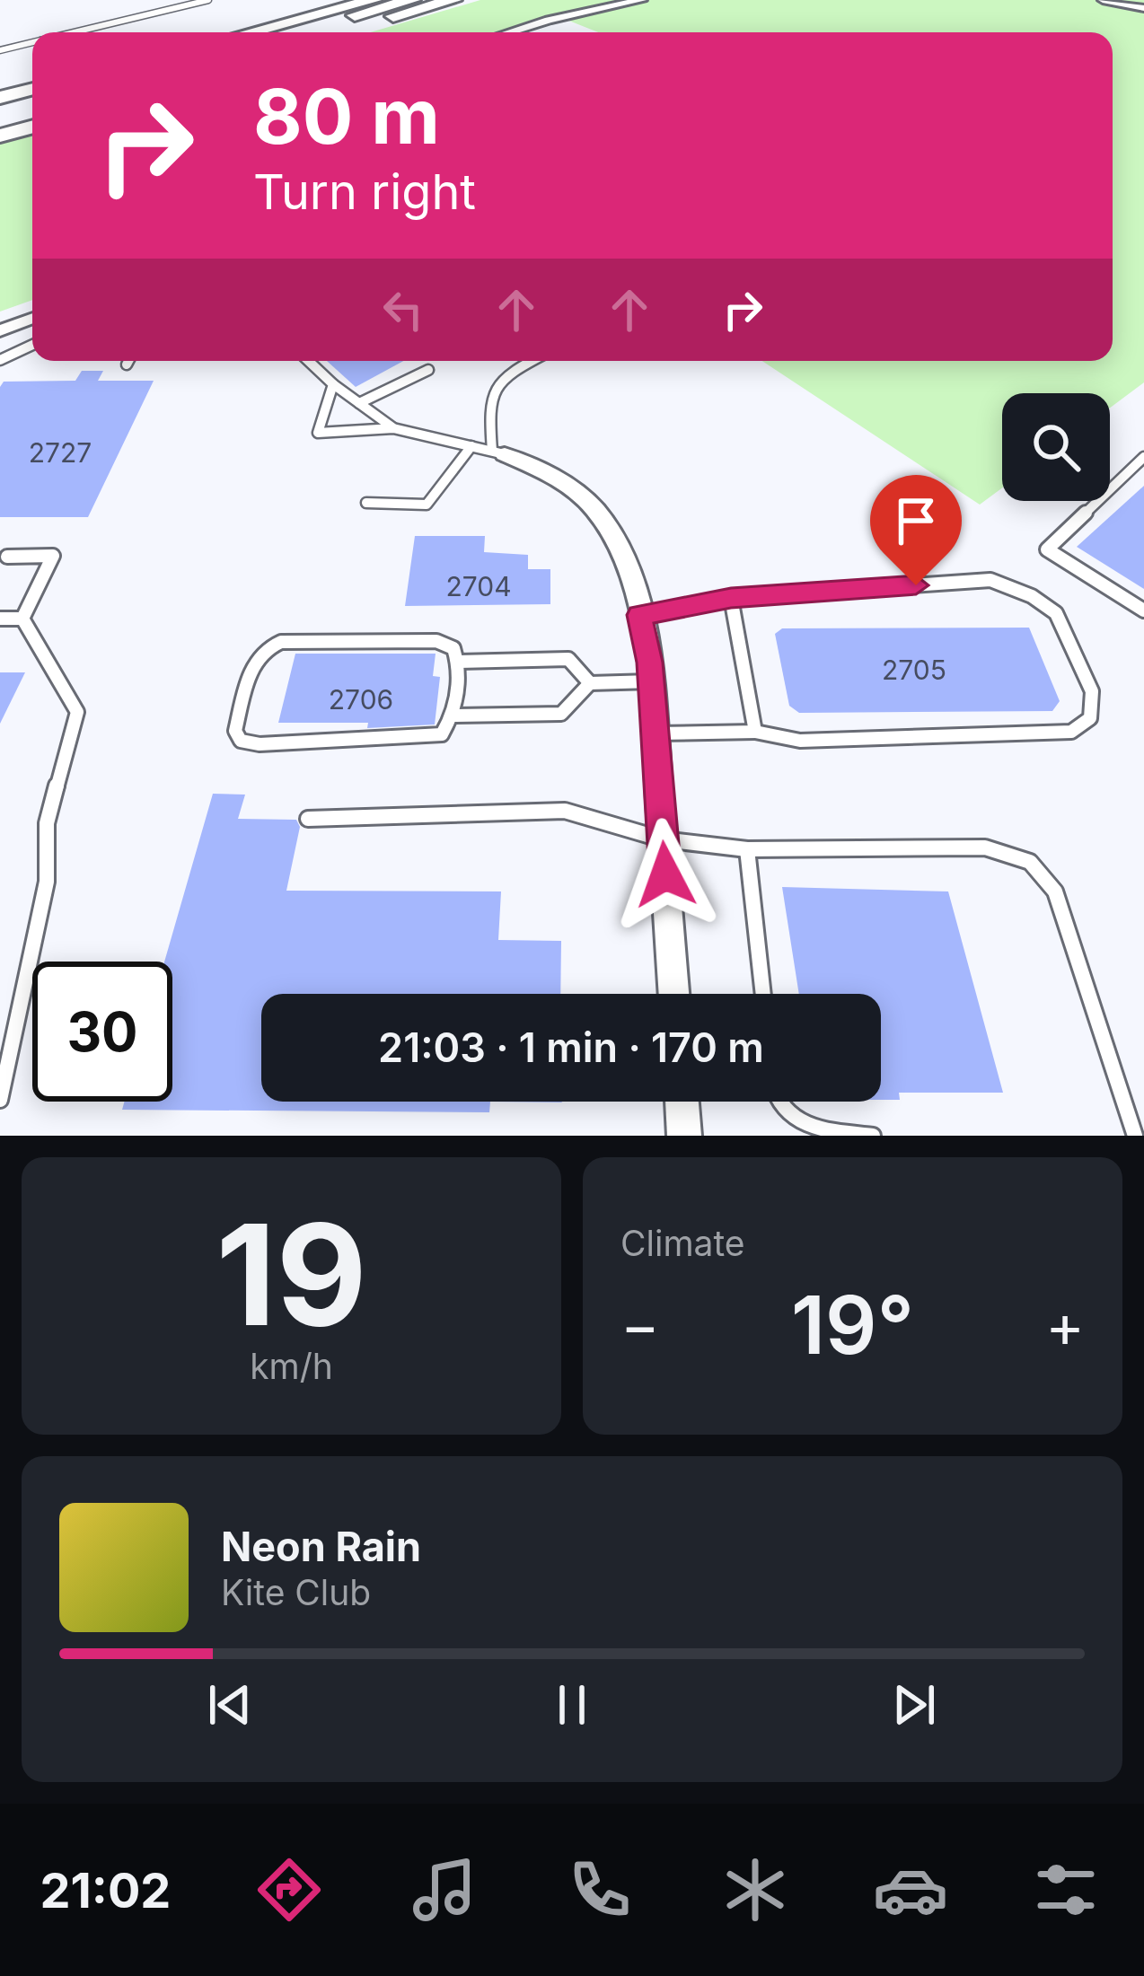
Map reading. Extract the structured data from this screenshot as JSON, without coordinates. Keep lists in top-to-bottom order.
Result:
{
  "house_numbers": [
    "2727",
    "2704",
    "2705",
    "2706"
  ],
  "page": {
    "turn": ["80 m", "Turn right"],
    "limit": "30",
    "trip": "21:03 · 1 min · 170 m",
    "tile": [
      ["19", "km/h"],
      "Climate"
    ],
    "heat": ["−", "19°", "+"],
    "song": ["Neon Rain", "Kite Club"],
    "tabs": "21:02"
  }
}
